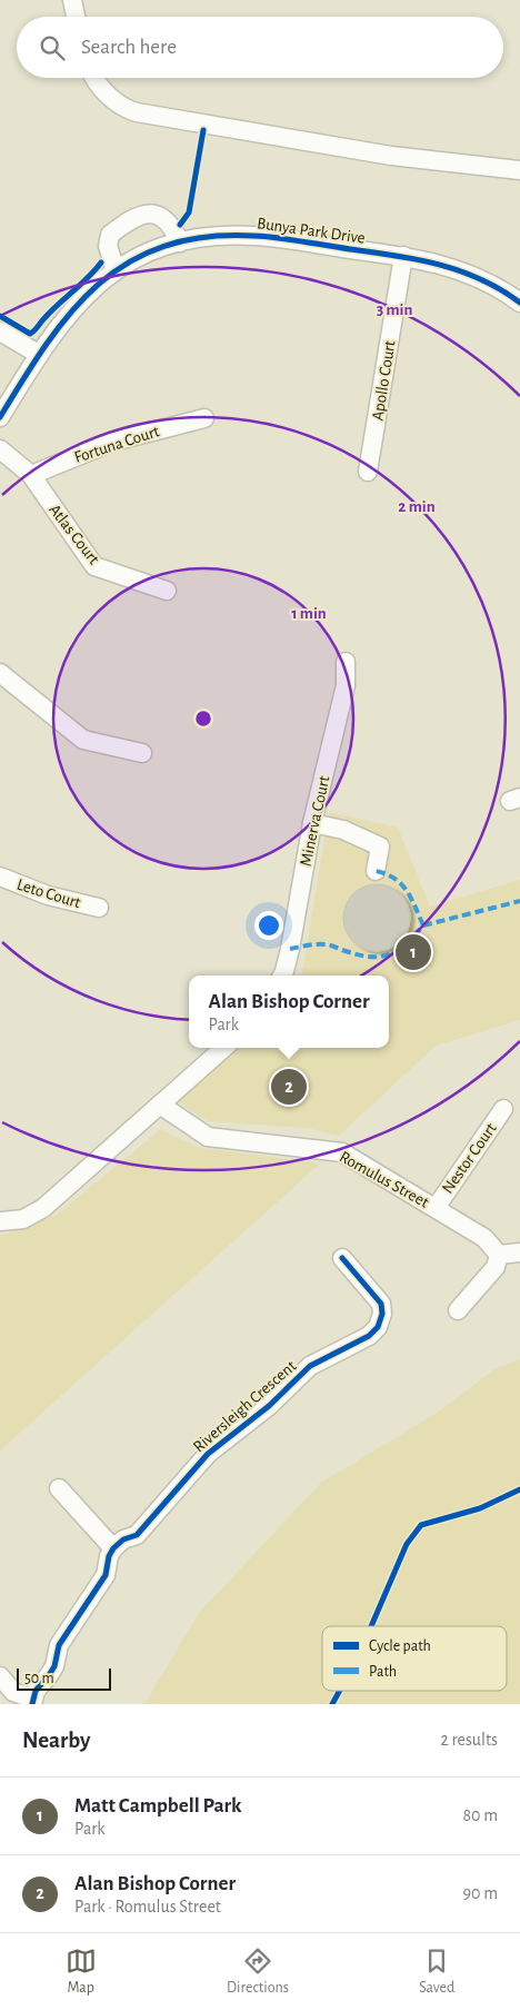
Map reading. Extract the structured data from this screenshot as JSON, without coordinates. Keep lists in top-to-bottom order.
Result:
{
  "streets": {
    "street": [
      "Bunya Park Drive",
      "Apollo Court",
      "Fortuna Court",
      "Atlas Court",
      "Minerva Court",
      "Leto Court",
      "Nestor Court",
      "Romulus Street",
      "Riversleigh Crescent"
    ]
  },
  "crossings": [
    ["Bunya Park Drive", "Apollo Court"],
    ["Fortuna Court", "Atlas Court"],
    ["Nestor Court", "Romulus Street"]
  ],
  "legend": ["Cycle path", "Path"],
  "scale_bar": "50 m",
  "page": {
    "search": "Search here",
    "pins": ["1", "2"],
    "popup": ["Alan Bishop Corner", "Park"],
    "scale": "50 m",
    "heading": ["Nearby", "2 results"],
    "list": [
      {
        "mark": "1",
        "name": "Matt Campbell Park",
        "note": "Park",
        "value": "80 m"
      },
      {
        "mark": "2",
        "name": "Alan Bishop Corner",
        "note": "Park · Romulus Street",
        "value": "90 m"
      }
    ],
    "nav": ["Map", "Directions", "Saved"]
  },
  "rings": ["3 min", "2 min", "1 min"]
}
